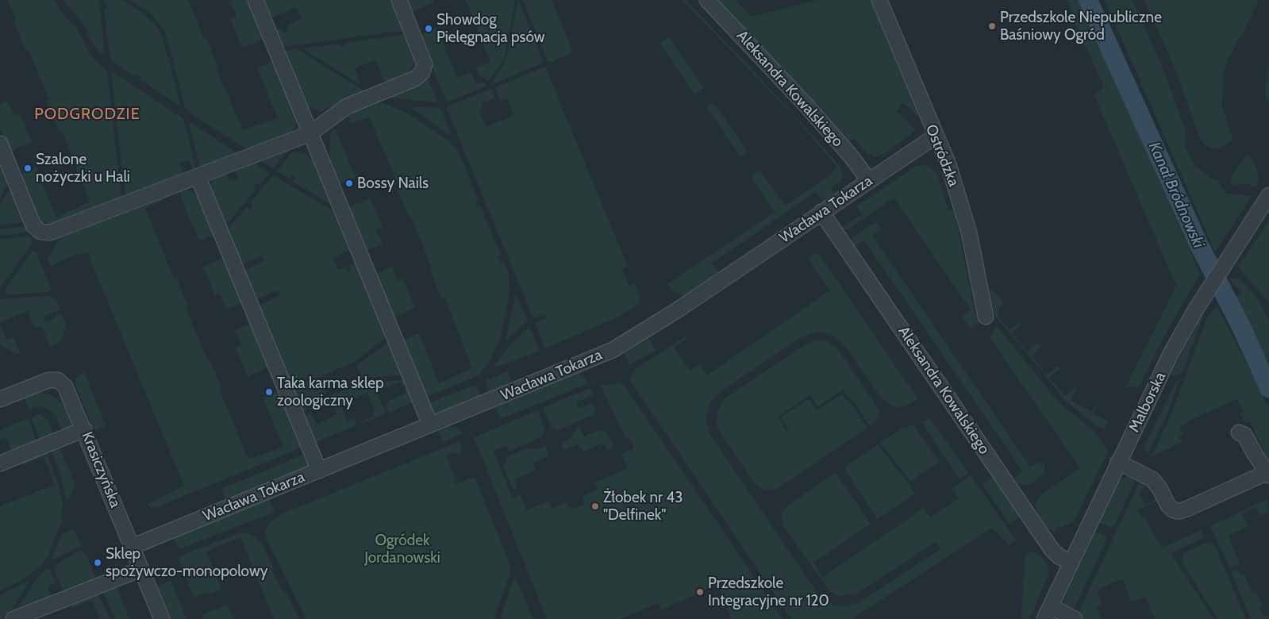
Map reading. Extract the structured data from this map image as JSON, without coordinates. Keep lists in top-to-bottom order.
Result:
{
  "streets": {
    "street": [
      "Aleksandra Kowalskiego",
      "Ostródzka",
      "Wacława Tokarza",
      "Malborska",
      "Krasiczyńska"
    ]
  },
  "crossings": [
    ["Aleksandra Kowalskiego", "Wacława Tokarza"],
    ["Aleksandra Kowalskiego", "Malborska"],
    ["Ostródzka", "Wacława Tokarza"],
    ["Wacława Tokarza", "Krasiczyńska"]
  ],
  "districts": ["PODGRODZIE"],
  "water": ["Kanał Bródnowski"],
  "parks": ["Ogródek Jordanowski"],
  "places": [
    "Przedszkole Niepubliczne Baśniowy Ogród",
    "Showdog Pielęgnacja psów",
    "Szalone nożyczki u Hali",
    "Bossy Nails",
    "Taka karma sklep zoologiczny",
    "Żłobek nr 43 \"Delfinek\"",
    "Sklep spożywczo-monopolowy",
    "Przedszkole Integracyjne nr 120"
  ]
}
